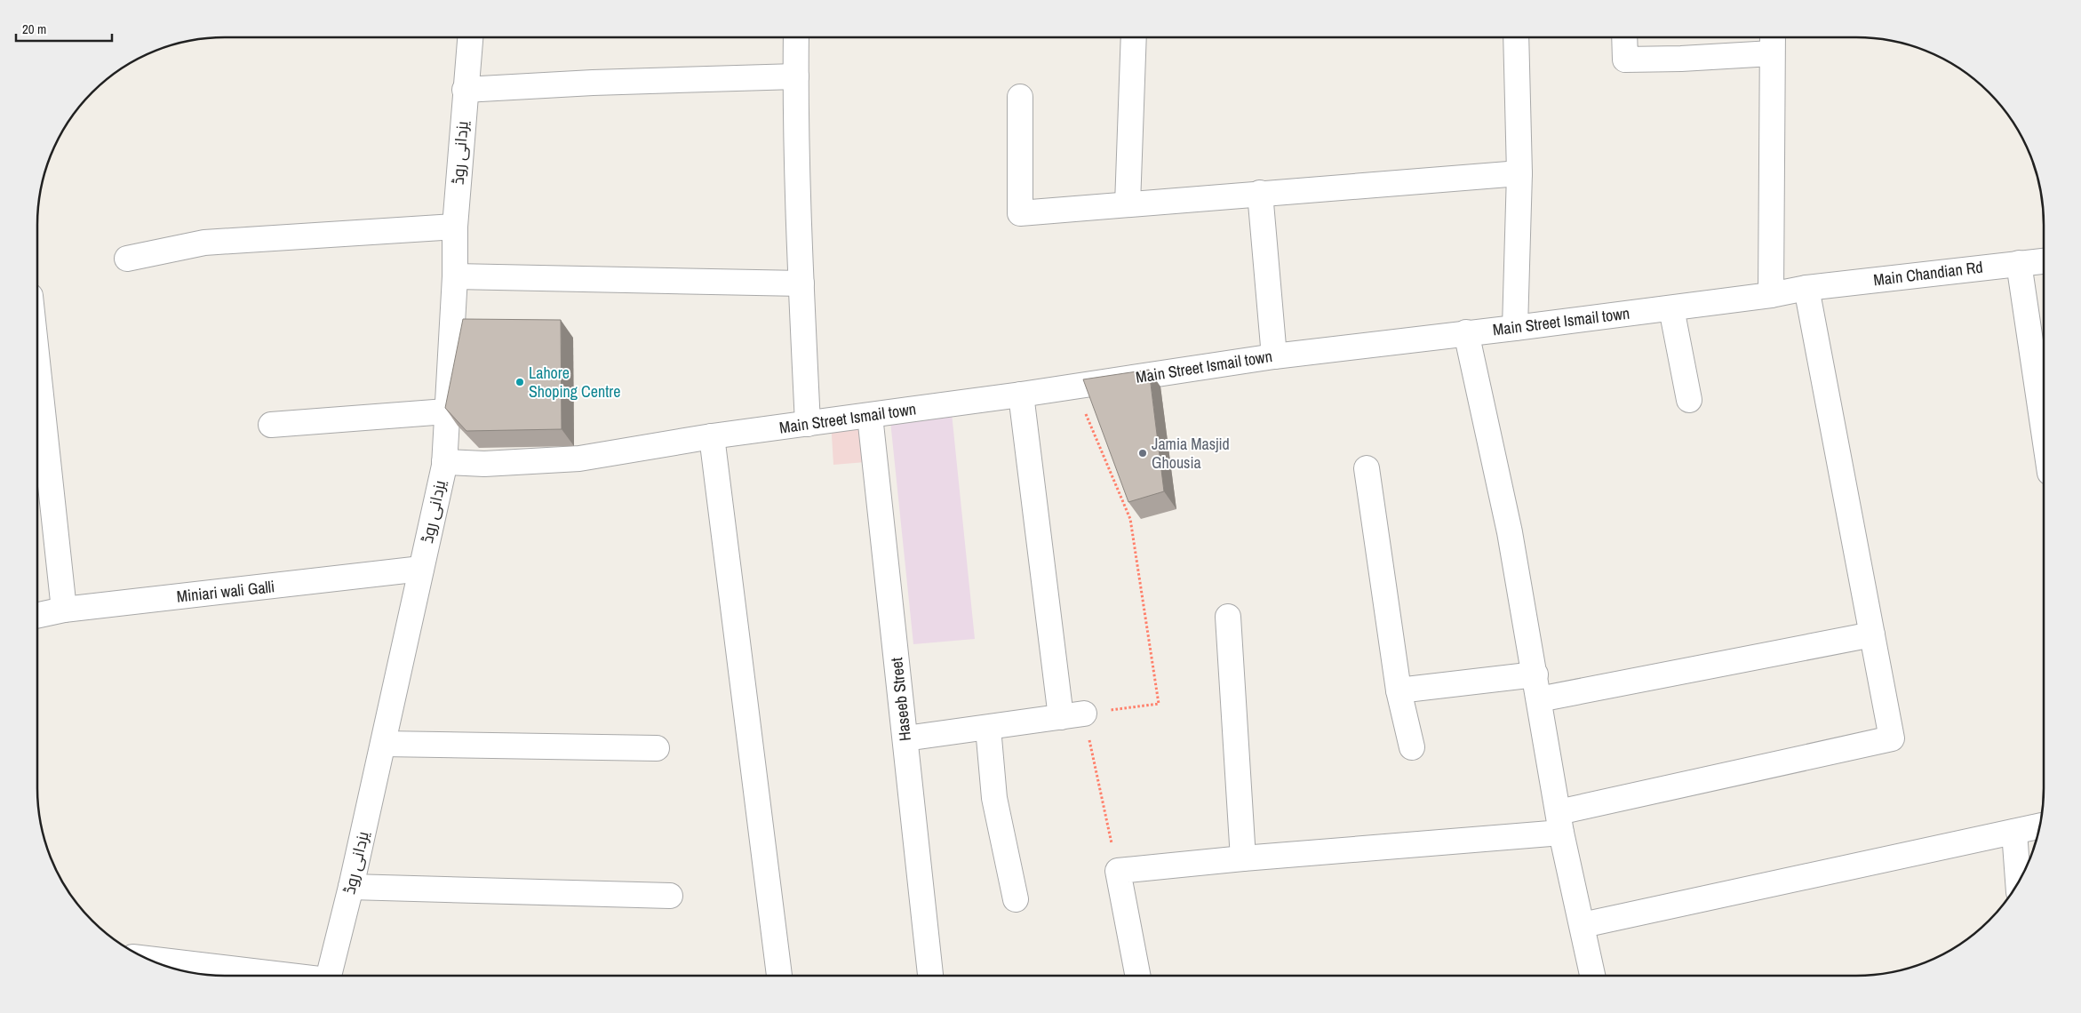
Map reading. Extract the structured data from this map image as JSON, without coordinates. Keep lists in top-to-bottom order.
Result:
{
  "streets": {
    "street": [
      "یزدانی روڈ",
      "Main Chandian Rd",
      "Main Street Ismail town",
      "Miniari wali Galli",
      "Haseeb Street"
    ]
  },
  "crossings": [
    ["یزدانی روڈ", "Main Street Ismail town"],
    ["یزدانی روڈ", "Miniari wali Galli"],
    ["Main Chandian Rd", "Main Street Ismail town"],
    ["Main Street Ismail town", "Haseeb Street"]
  ],
  "places": ["Lahore Shoping Centre", "Jamia Masjid Ghousia"],
  "scale_bar": "20 m"
}
